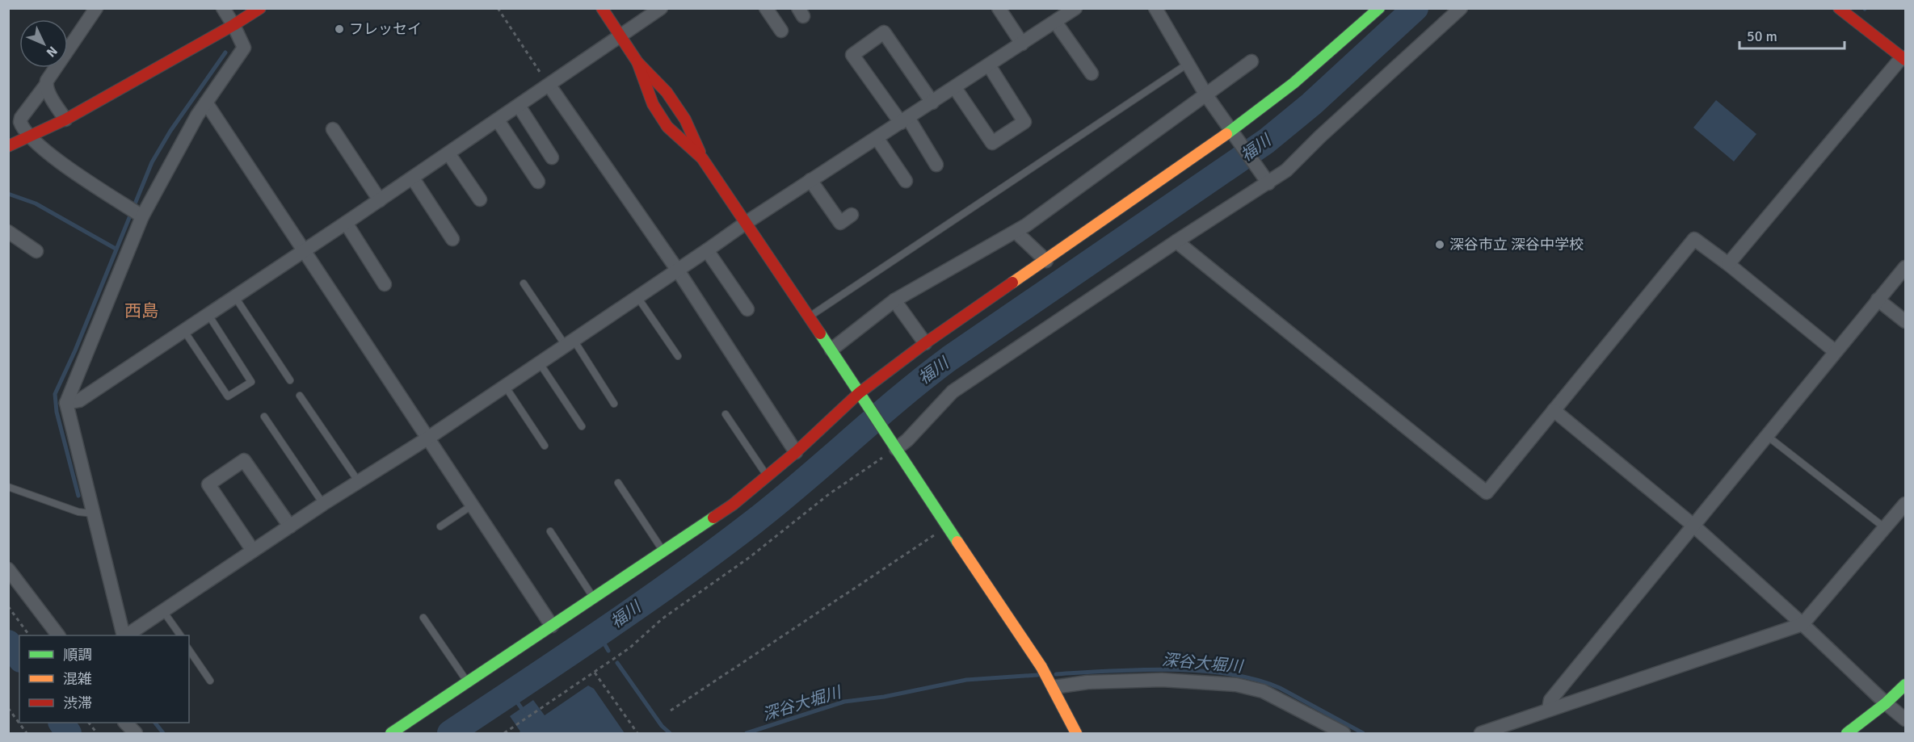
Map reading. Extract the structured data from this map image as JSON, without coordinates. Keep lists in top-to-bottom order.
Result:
{
  "districts": ["西島"],
  "water": ["福川", "深谷大堀川"],
  "places": ["フレッセイ", "深谷市立 深谷中学校"],
  "legend": ["順調", "混雑", "渋滞"],
  "scale_bar": "50 m",
  "north": "bottom right"
}
